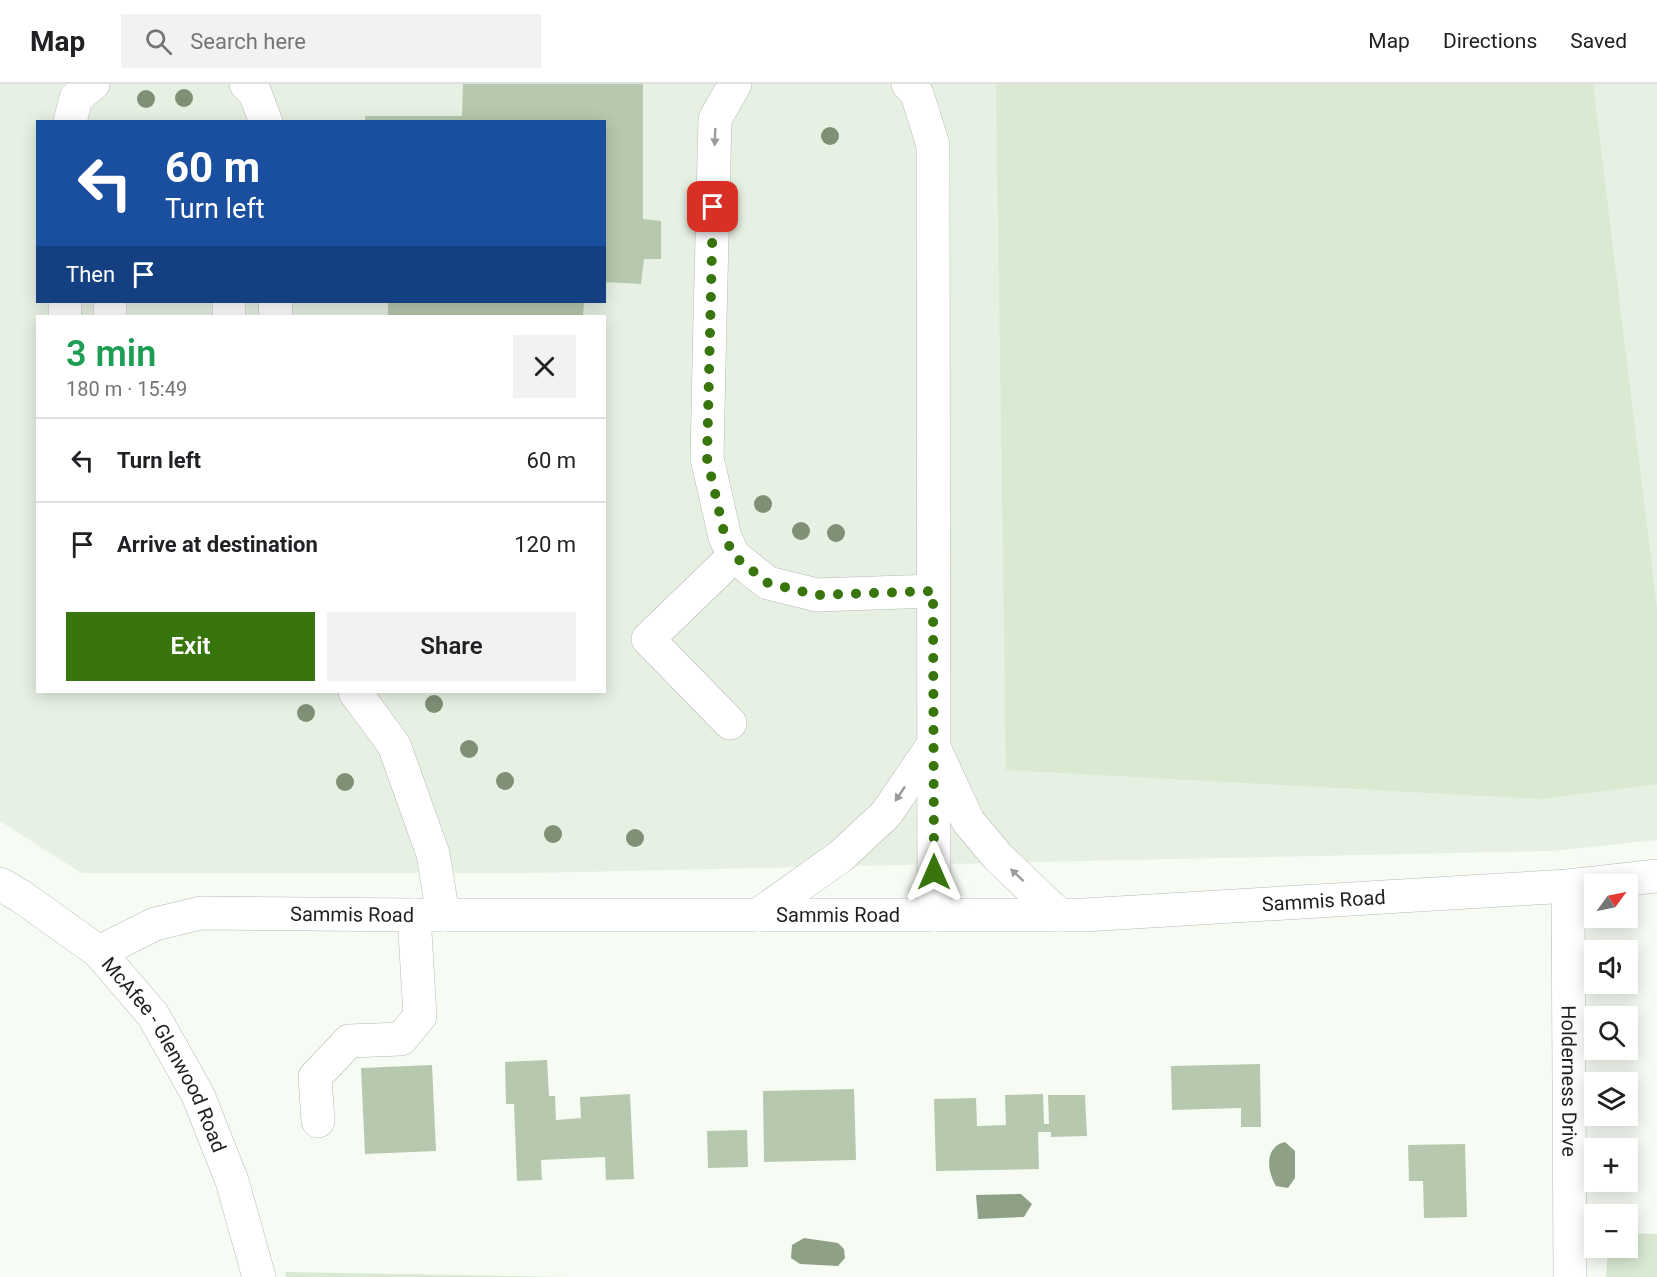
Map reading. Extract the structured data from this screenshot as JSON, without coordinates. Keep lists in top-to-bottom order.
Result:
{
  "streets": {
    "street": ["Sammis Road", "McAfee - Glenwood Road", "Holderness Drive"]
  },
  "crossings": [
    ["Sammis Road", "McAfee - Glenwood Road"],
    ["Sammis Road", "Holderness Drive"]
  ],
  "north": "top right",
  "page": {
    "header": "Map",
    "search": "Search here",
    "nav": ["Map", "Directions", "Saved"],
    "turn": ["60 m", "Turn left"],
    "then": "Then",
    "heading": ["3 min", "180 m · 15:49"],
    "list": [
      {
        "name": "Turn left",
        "value": "60 m"
      },
      {
        "name": "Arrive at destination",
        "value": "120 m"
      }
    ],
    "buttons": ["Exit", "Share"],
    "map_buttons": ["+", "−"]
  }
}
